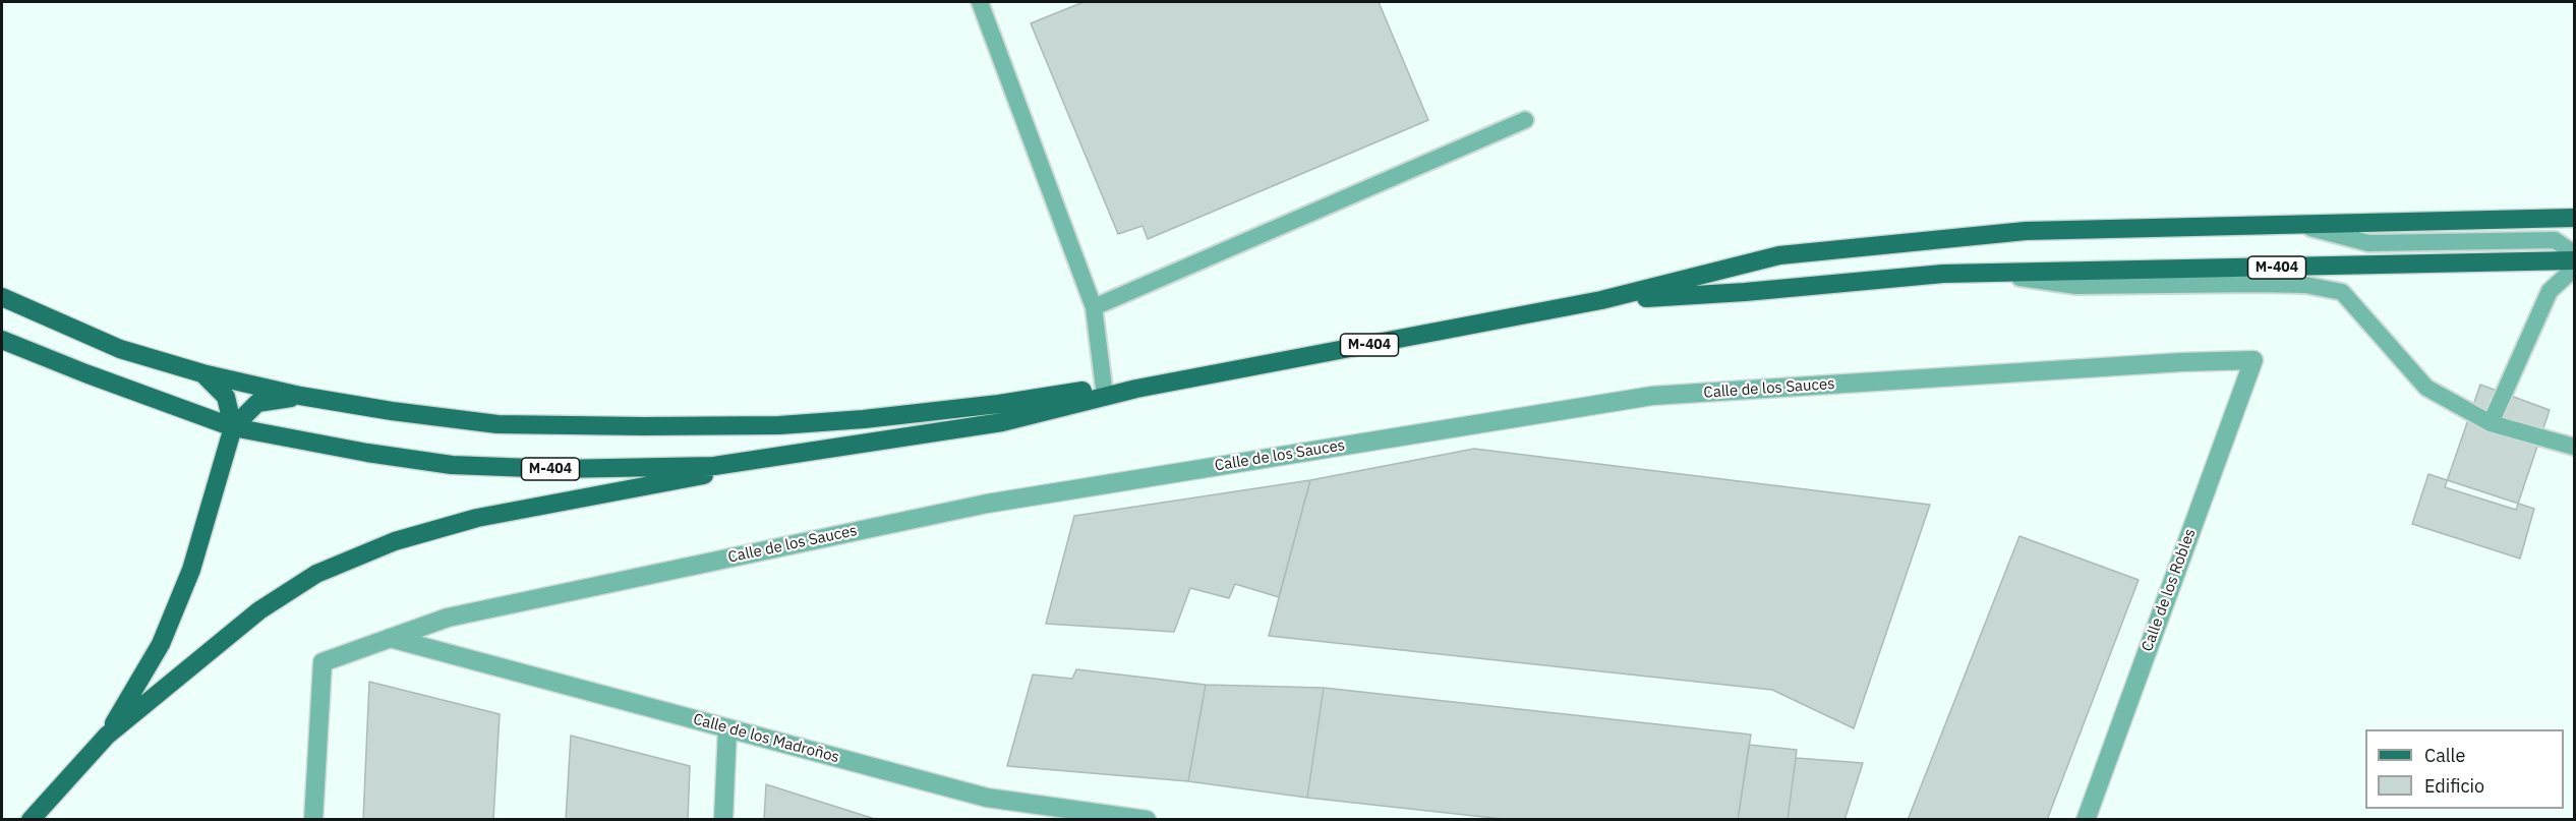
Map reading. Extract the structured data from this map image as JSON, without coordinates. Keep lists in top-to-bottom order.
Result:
{
  "streets": {
    "main road": ["M-404"],
    "street": ["Calle de los Sauces", "Calle de los Robles", "Calle de los Madroños"]
  },
  "crossings": [
    ["Calle de los Sauces", "Calle de los Robles"],
    ["Calle de los Sauces", "Calle de los Madroños"]
  ],
  "legend": ["Calle", "Edificio"]
}
